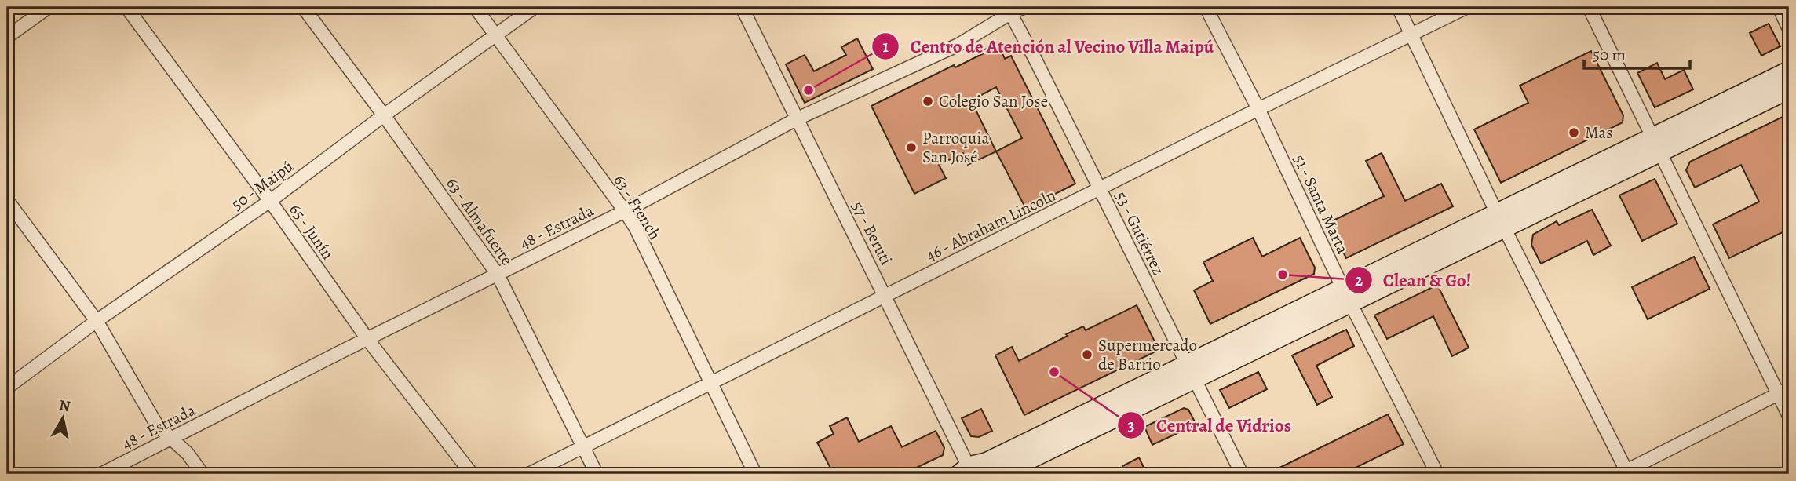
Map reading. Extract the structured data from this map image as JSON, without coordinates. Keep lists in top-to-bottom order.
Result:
{
  "streets": {
    "street": [
      "50 - Maipú",
      "51 - Santa Marta",
      "63 - French",
      "63 - Almafuerte",
      "46 - Abraham Lincoln",
      "48 - Estrada",
      "65 - Junín",
      "57 - Beruti",
      "53 - Gutiérrez"
    ]
  },
  "crossings": [
    ["50 - Maipú", "63 - French"],
    ["50 - Maipú", "63 - Almafuerte"],
    ["50 - Maipú", "65 - Junín"],
    ["51 - Santa Marta", "46 - Abraham Lincoln"],
    ["63 - French", "46 - Abraham Lincoln"],
    ["63 - French", "48 - Estrada"],
    ["63 - Almafuerte", "46 - Abraham Lincoln"],
    ["63 - Almafuerte", "48 - Estrada"],
    ["46 - Abraham Lincoln", "57 - Beruti"],
    ["46 - Abraham Lincoln", "53 - Gutiérrez"],
    ["48 - Estrada", "65 - Junín"],
    ["48 - Estrada", "57 - Beruti"],
    ["48 - Estrada", "53 - Gutiérrez"]
  ],
  "places": [
    "Centro de Atención al Vecino Villa Maipú",
    "Colegio San Jose",
    "Mas",
    "Parroquia San José",
    "Clean & Go!",
    "Supermercado de Barrio",
    "Central de Vidrios"
  ],
  "scale_bar": "50 m",
  "north": "top"
}
